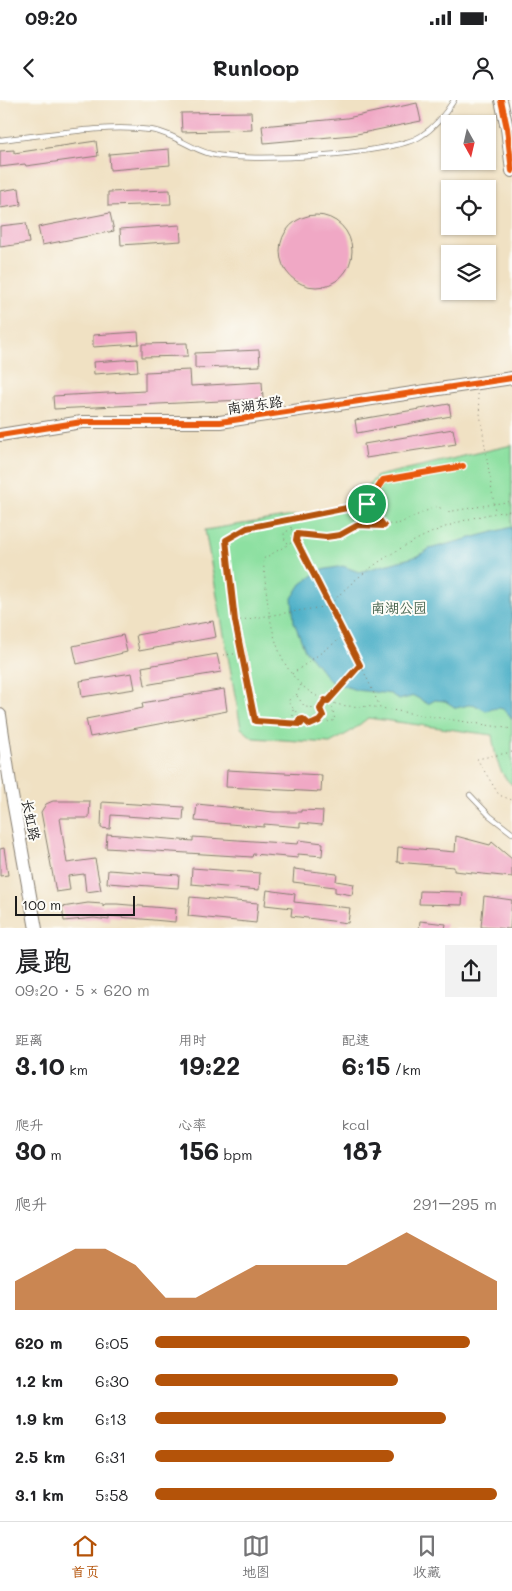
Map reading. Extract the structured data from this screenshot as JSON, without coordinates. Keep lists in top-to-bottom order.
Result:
{
  "streets": {
    "street": ["南湖东路", "长虹路"]
  },
  "parks": ["南湖公园"],
  "scale_bar": "100 m",
  "north": "bottom",
  "page": {
    "status": "09:20",
    "header": "Runloop",
    "scale": "100 m",
    "heading": ["晨跑", "09:20 · 5 × 620 m"],
    "stats": [
      ["距离", "3.10 km"],
      ["用时", "19:22"],
      ["配速", "6:15 /km"],
      ["爬升", "30 m"],
      ["心率", "156 bpm"],
      ["kcal", "187"]
    ],
    "chart": ["爬升", "291–295 m"],
    "list": [
      {
        "name": "620 m",
        "note": "6:05"
      },
      {
        "name": "1.2 km",
        "note": "6:30"
      },
      {
        "name": "1.9 km",
        "note": "6:13"
      },
      {
        "name": "2.5 km",
        "note": "6:31"
      },
      {
        "name": "3.1 km",
        "note": "5:58"
      }
    ],
    "tabs": ["首页", "地图", "收藏"]
  }
}
